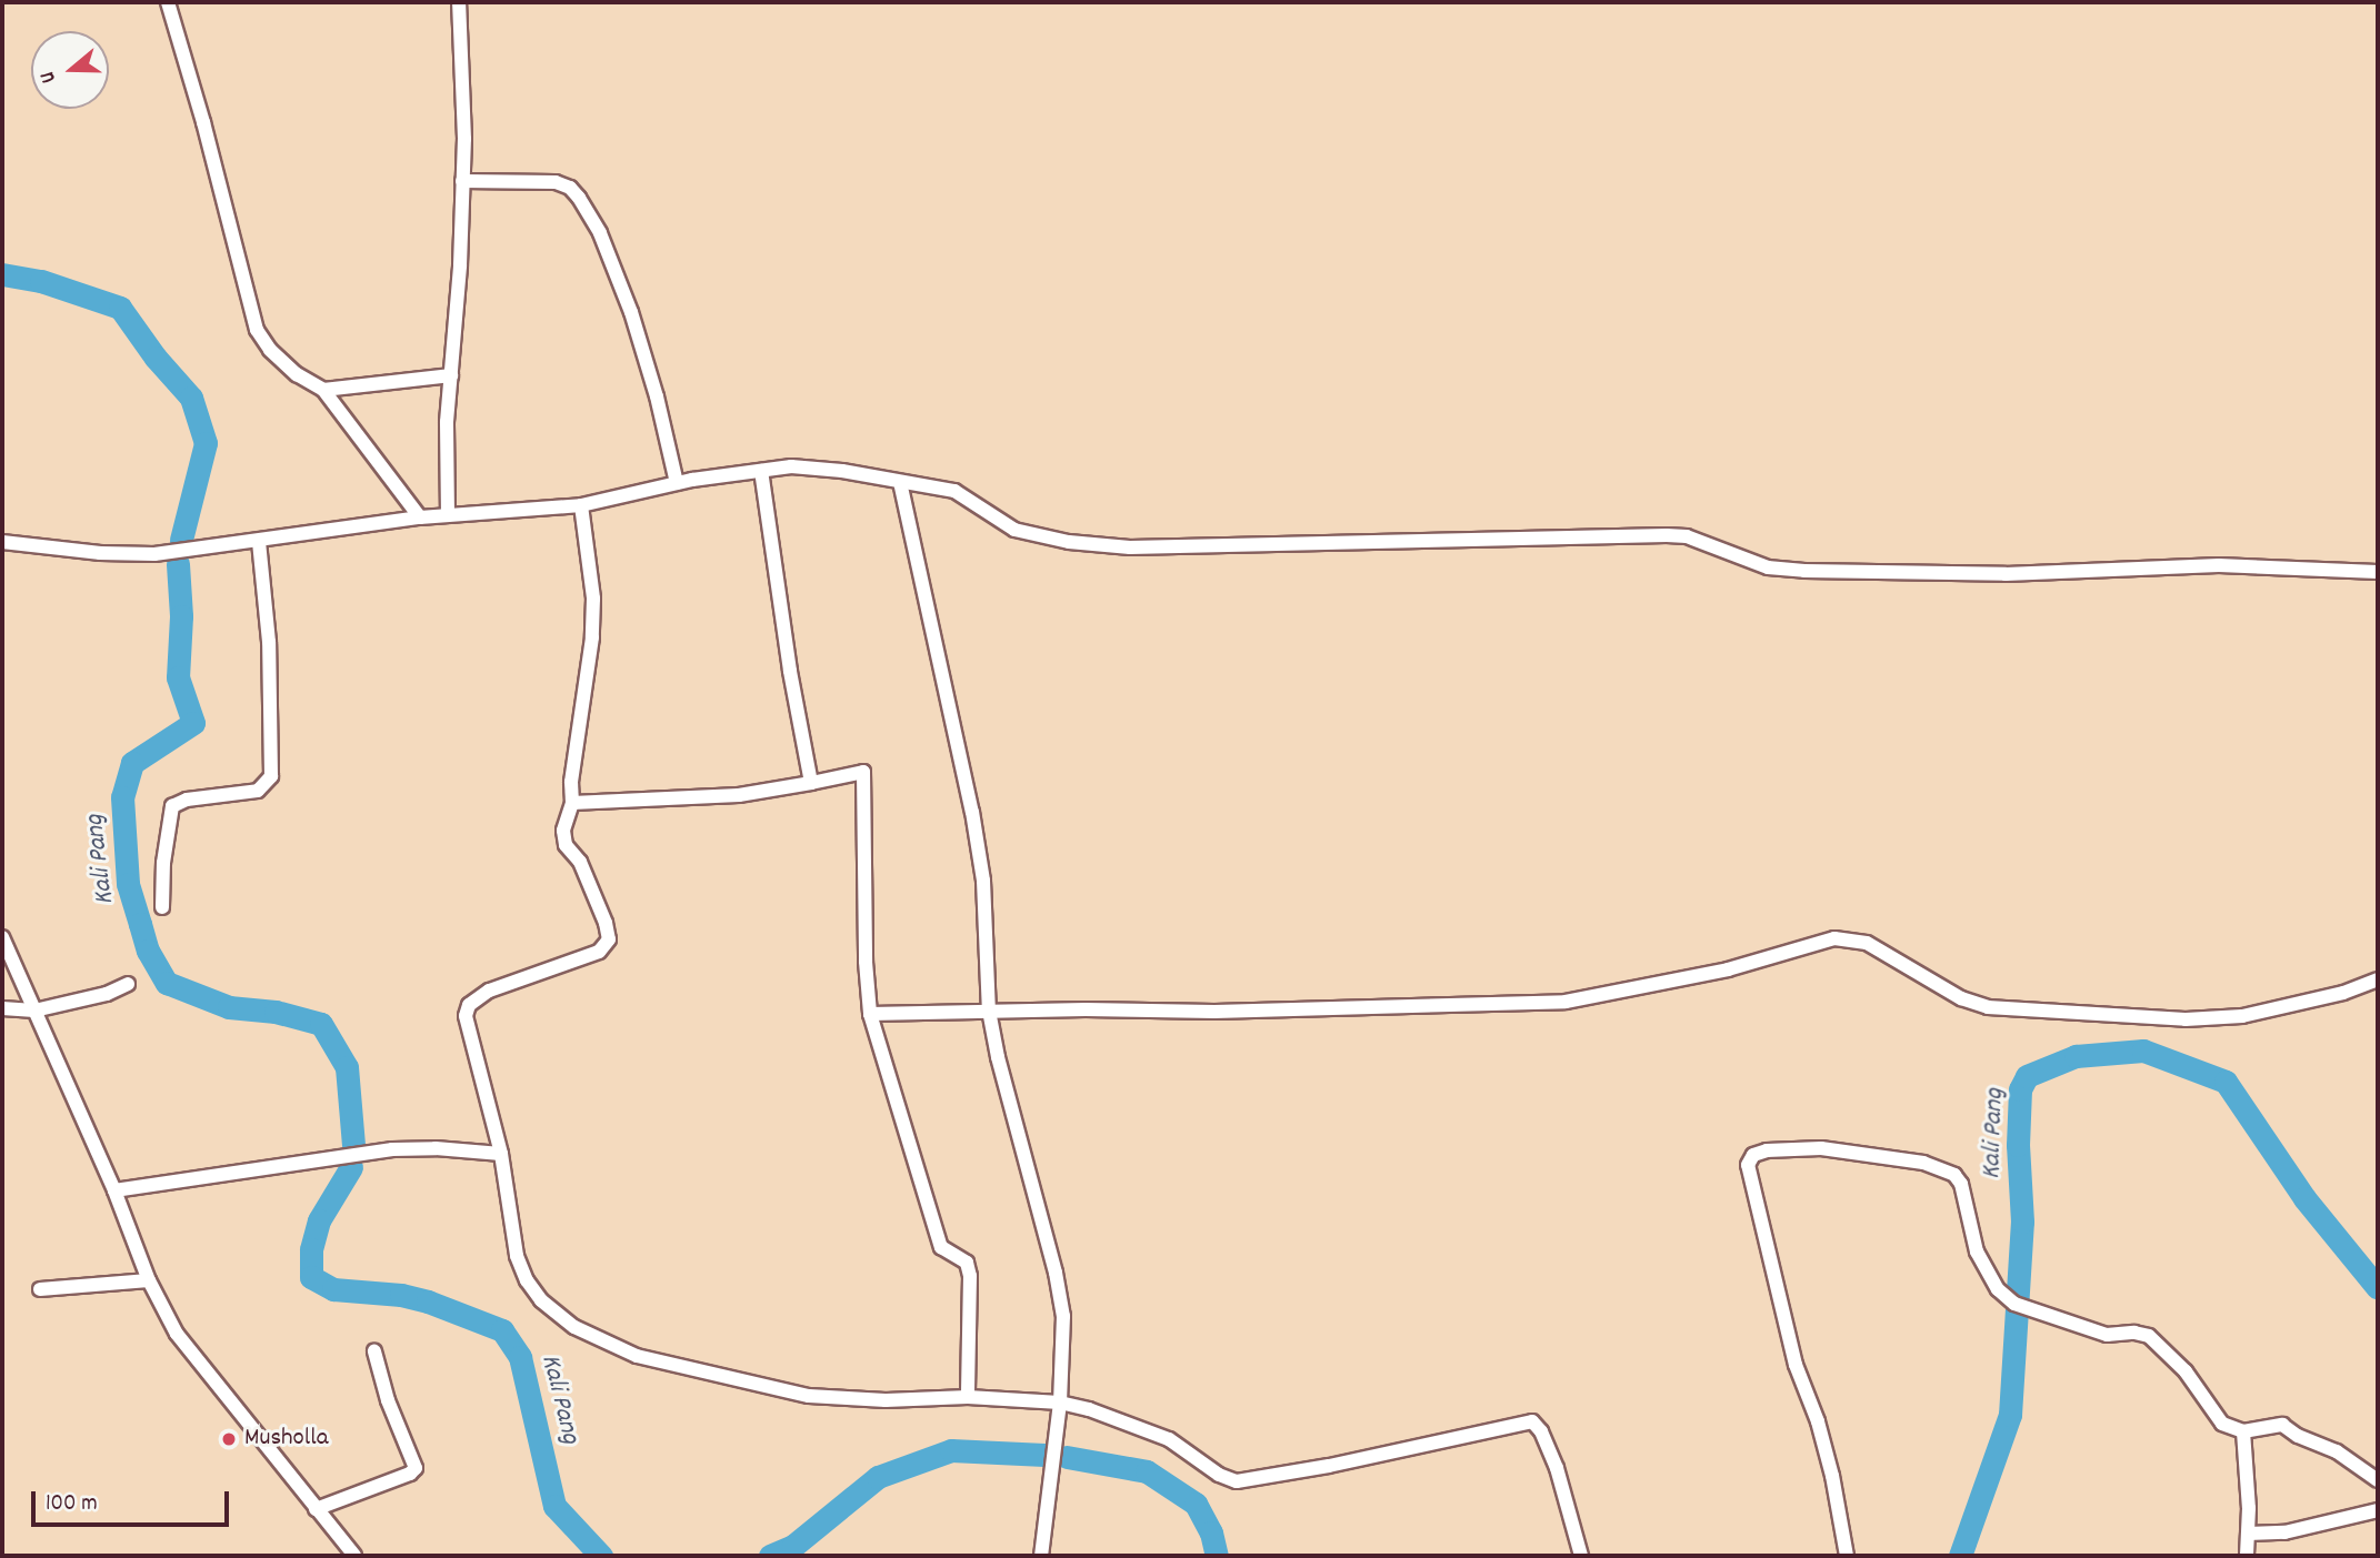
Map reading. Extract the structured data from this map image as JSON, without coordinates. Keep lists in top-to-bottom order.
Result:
{
  "water": ["Kali Pang"],
  "places": ["Musholla"],
  "scale_bar": "100 m",
  "north": "left"
}
